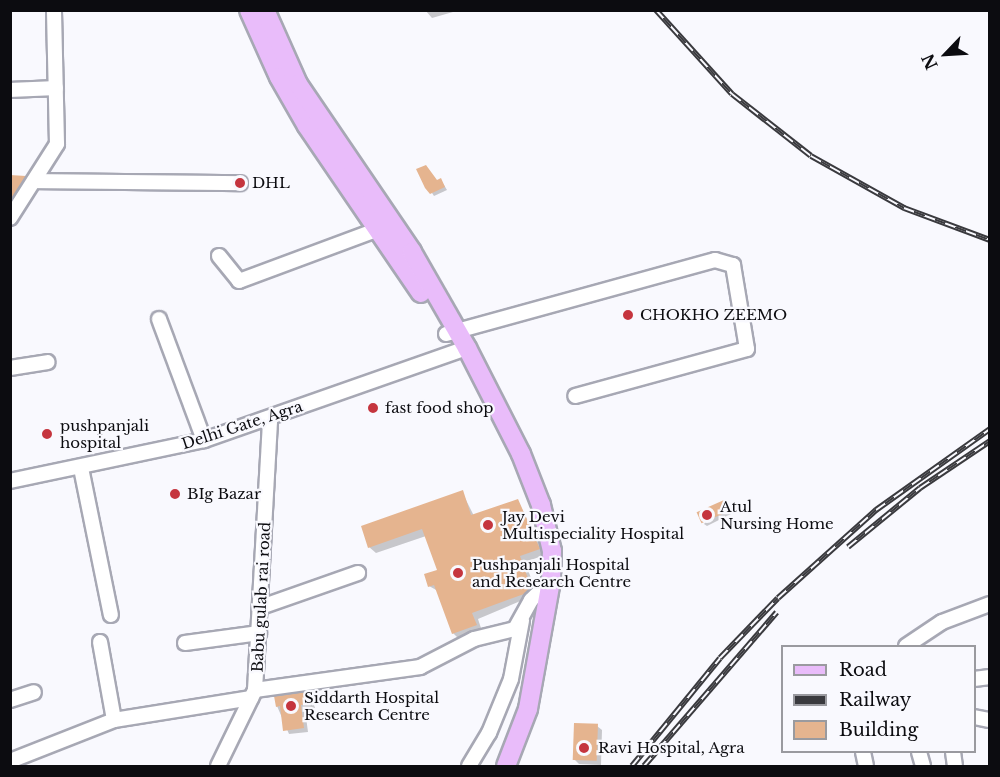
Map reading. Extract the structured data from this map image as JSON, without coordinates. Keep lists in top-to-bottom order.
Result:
{
  "streets": {
    "street": ["Delhi Gate, Agra", "Babu gulab rai road"]
  },
  "crossings": [
    ["Delhi Gate, Agra", "Babu gulab rai road"]
  ],
  "places": [
    "DHL",
    "CHOKHO ZEEMO",
    "fast food shop",
    "pushpanjali hospital",
    "BIg Bazar",
    "Atul Nursing Home",
    "Jay Devi Multispeciality Hospital",
    "Pushpanjali Hospital and Research Centre",
    "Siddarth Hospital Research Centre",
    "Ravi Hospital, Agra"
  ],
  "legend": ["Road", "Railway", "Building"],
  "north": "bottom left"
}
